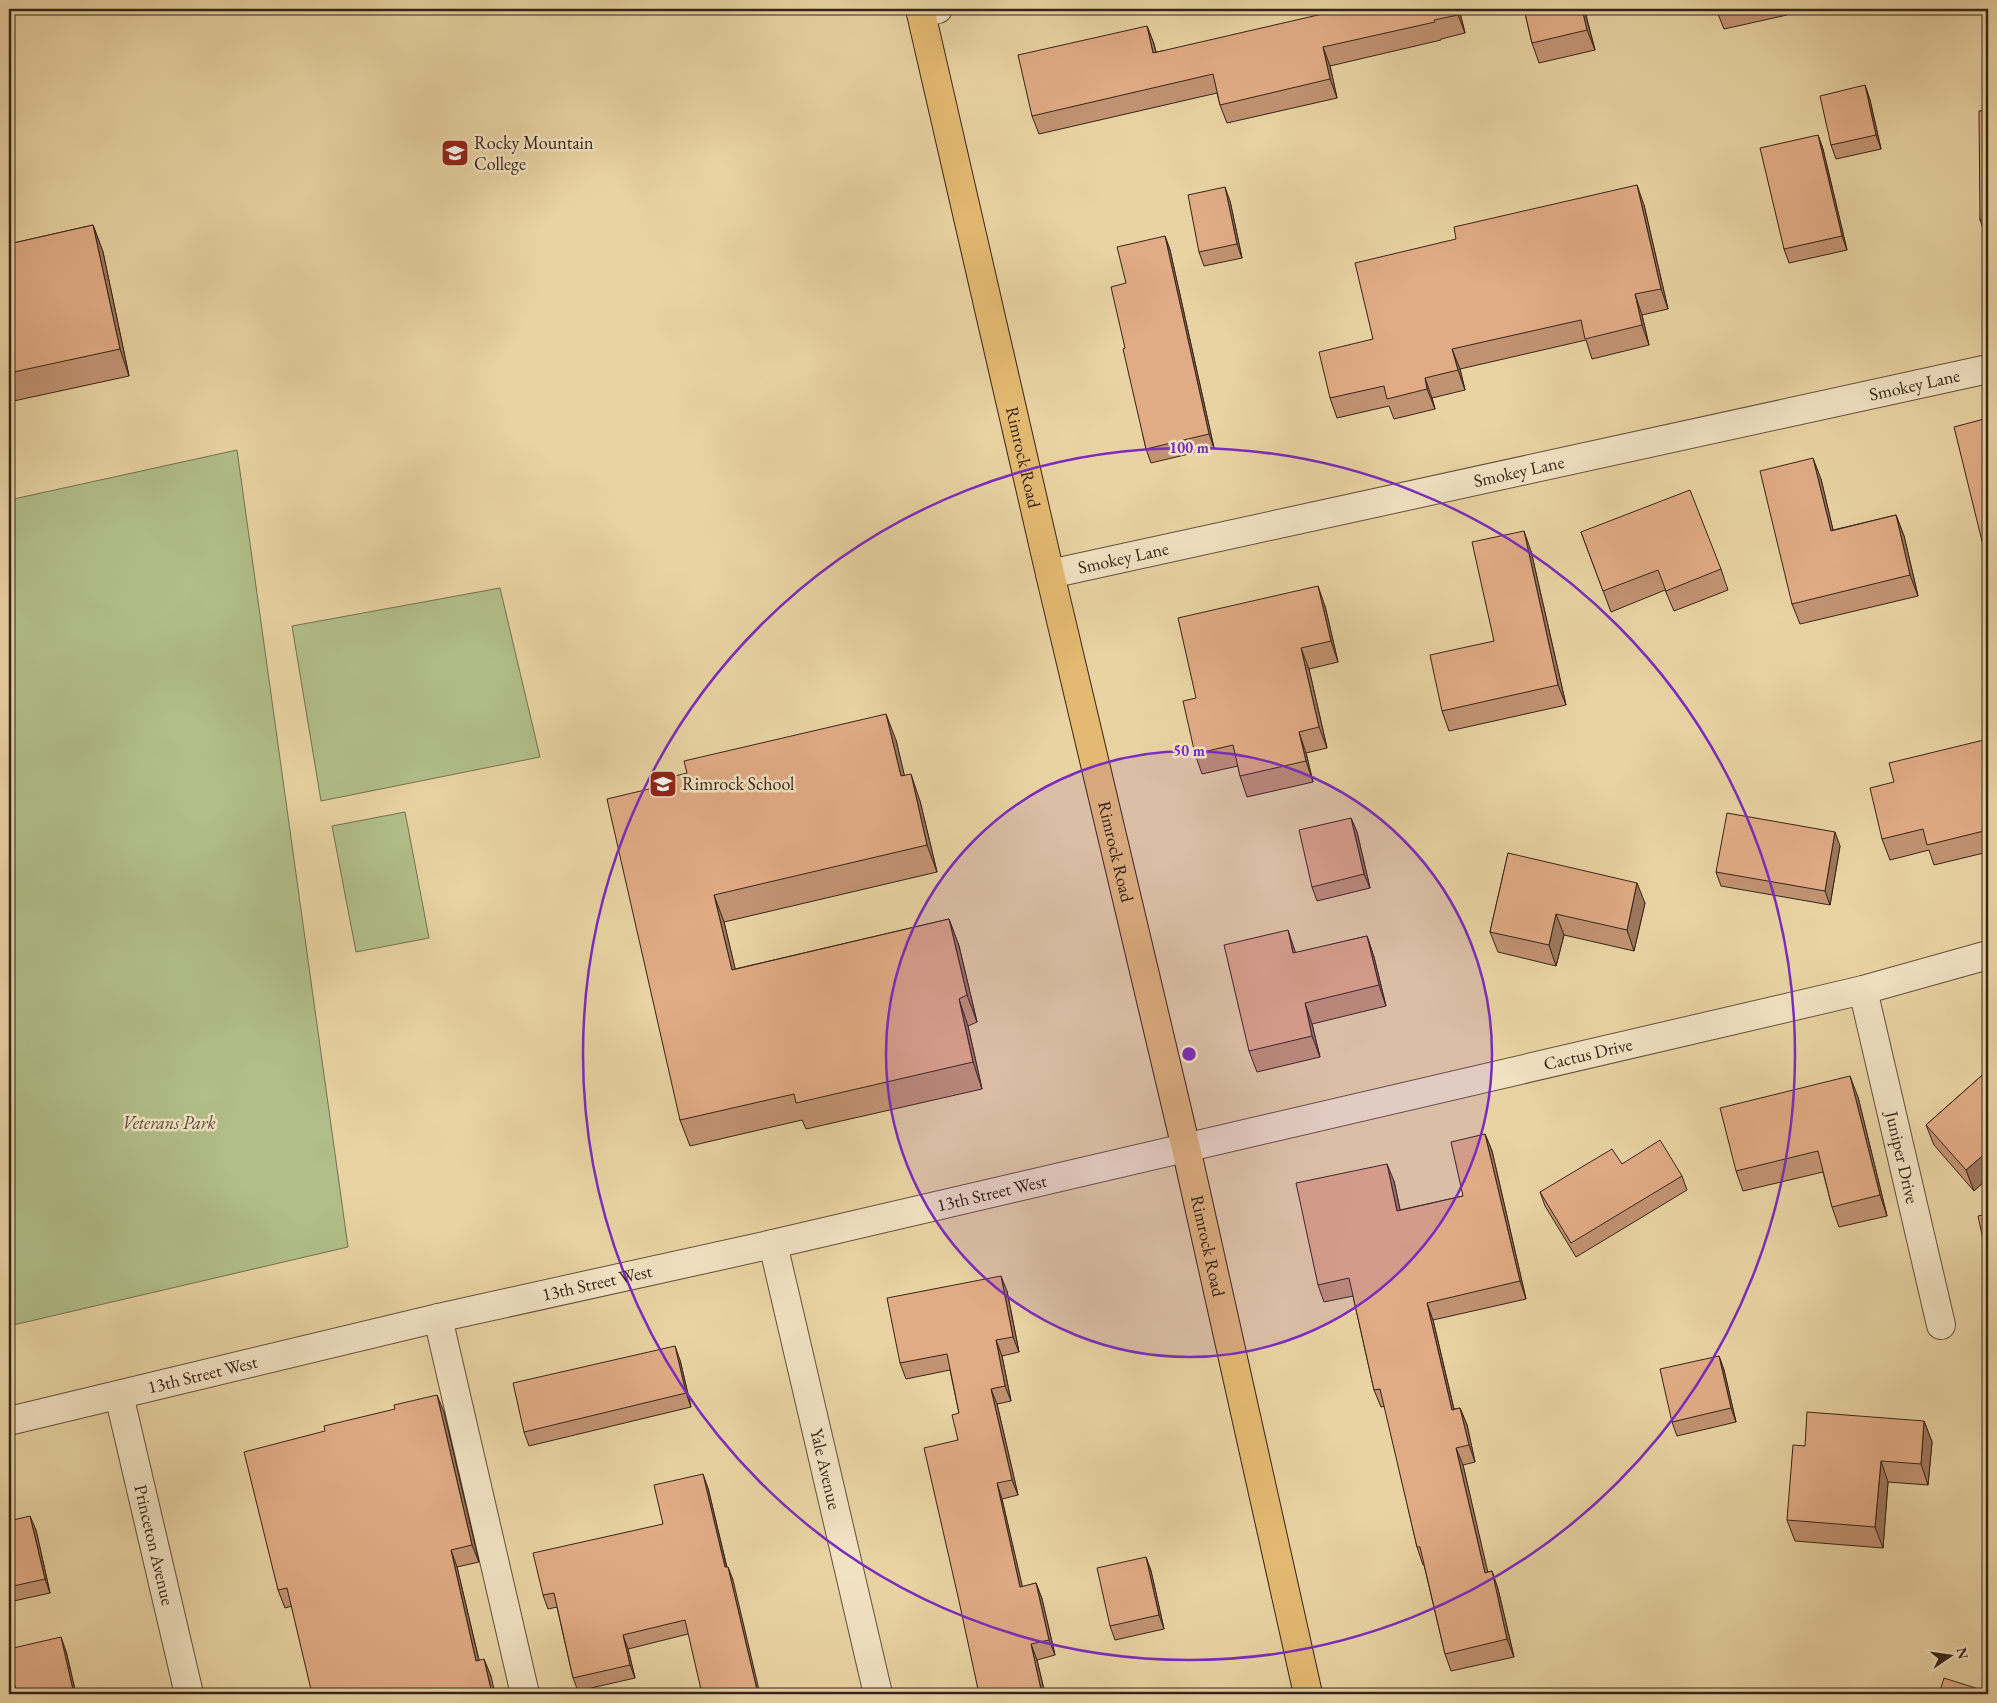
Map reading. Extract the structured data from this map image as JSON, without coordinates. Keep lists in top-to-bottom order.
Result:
{
  "streets": {
    "main road": ["Rimrock Road"],
    "street": [
      "Smokey Lane",
      "Cactus Drive",
      "Juniper Drive",
      "13th Street West",
      "Yale Avenue",
      "Princeton Avenue"
    ]
  },
  "crossings": [
    ["Smokey Lane", "Rimrock Road"],
    ["Rimrock Road", "Cactus Drive"],
    ["Rimrock Road", "13th Street West"],
    ["Cactus Drive", "Juniper Drive"],
    ["Cactus Drive", "13th Street West"],
    ["13th Street West", "Yale Avenue"],
    ["13th Street West", "Princeton Avenue"]
  ],
  "parks": ["Veterans Park"],
  "places": {
    "school or university": ["Rocky Mountain College", "Rimrock School"]
  },
  "north": "right",
  "rings": ["100 m", "50 m"]
}
